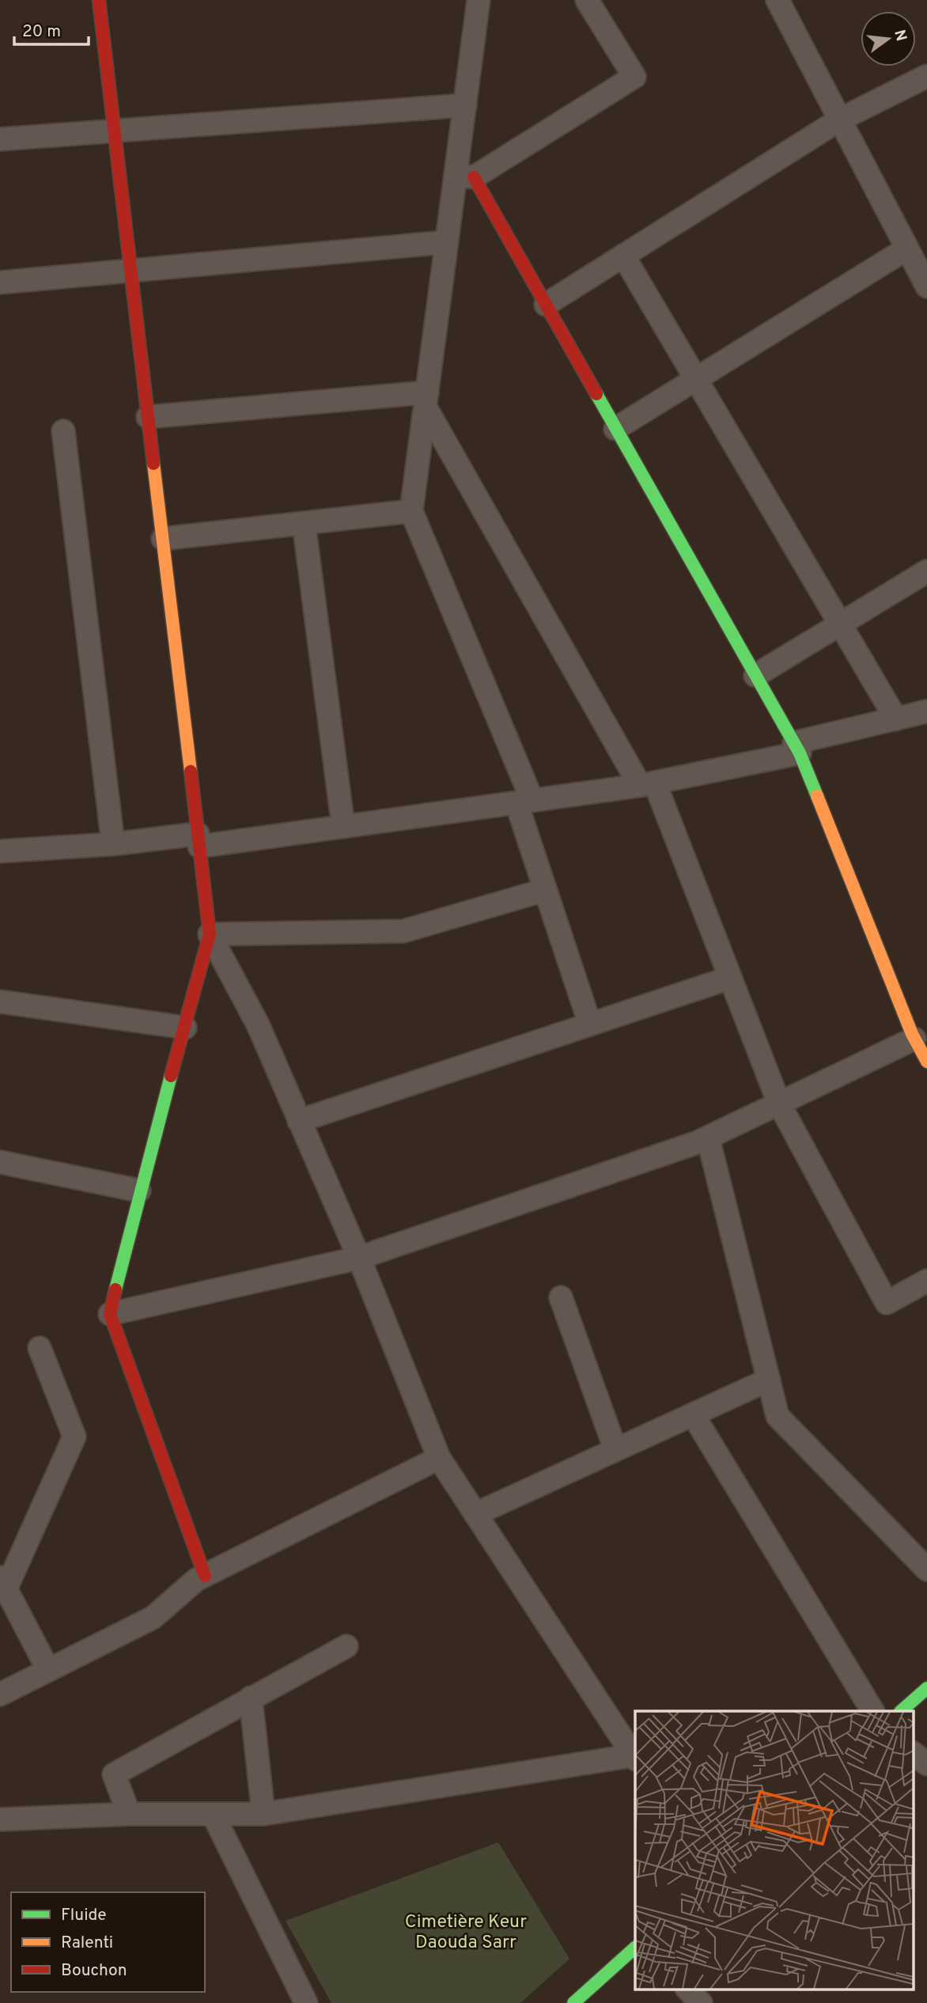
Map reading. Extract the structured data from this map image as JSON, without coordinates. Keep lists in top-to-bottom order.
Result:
{
  "parks": ["Cimetière Keur Daouda Sarr"],
  "legend": ["Fluide", "Ralenti", "Bouchon"],
  "scale_bar": "20 m",
  "north": "right"
}
